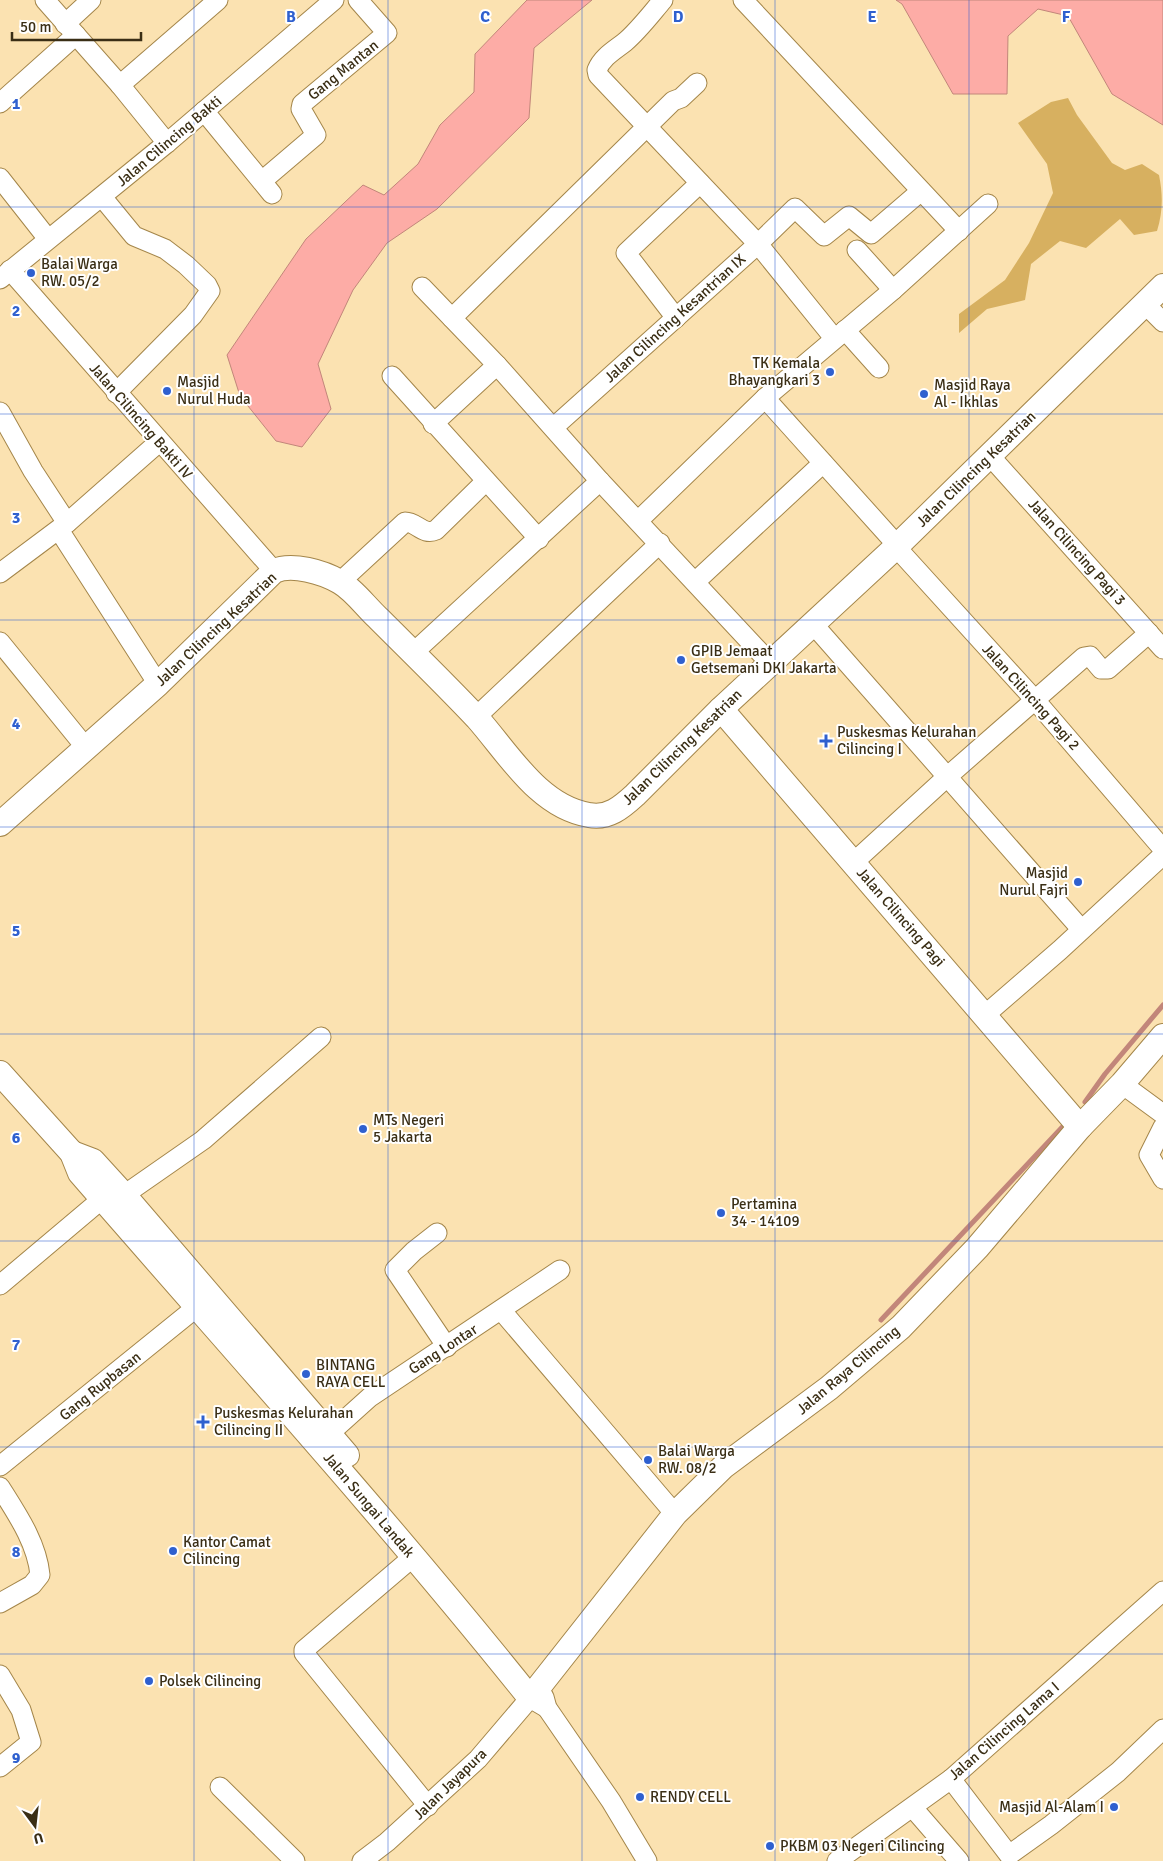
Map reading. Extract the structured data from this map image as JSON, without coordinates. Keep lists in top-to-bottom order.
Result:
{
  "streets": {
    "street": [
      "Gang Mantan",
      "Jalan Cilincing Bakti",
      "Jalan Cilincing Kesantrian IX",
      "Jalan Cilincing Bakti IV",
      "Jalan Cilincing Kesatrian",
      "Jalan Cilincing Pagi 3",
      "Jalan Cilincing Pagi 2",
      "Jalan Cilincing Pagi",
      "Gang Lontar",
      "Jalan Raya Cilincing",
      "Gang Rupbasan",
      "Jalan Sungai Landak",
      "Jalan Cilincing Lama I",
      "Jalan Jayapura"
    ]
  },
  "crossings": [
    ["Gang Mantan", "Jalan Cilincing Bakti"],
    ["Jalan Cilincing Bakti", "Jalan Cilincing Bakti IV"],
    ["Jalan Cilincing Bakti IV", "Jalan Cilincing Kesatrian"],
    ["Jalan Cilincing Kesatrian", "Jalan Cilincing Pagi 3"],
    ["Jalan Cilincing Kesatrian", "Jalan Cilincing Pagi 2"],
    ["Jalan Cilincing Kesatrian", "Jalan Cilincing Pagi"],
    ["Jalan Cilincing Pagi", "Jalan Raya Cilincing"],
    ["Gang Lontar", "Jalan Sungai Landak"],
    ["Jalan Raya Cilincing", "Jalan Sungai Landak"],
    ["Jalan Raya Cilincing", "Jalan Jayapura"],
    ["Gang Rupbasan", "Jalan Sungai Landak"],
    ["Jalan Sungai Landak", "Jalan Jayapura"]
  ],
  "places": {
    "other": [
      "Balai Warga RW. 05/2",
      "TK Kemala Bhayangkari 3",
      "Masjid Nurul Huda",
      "Masjid Raya Al - Ikhlas",
      "GPIB Jemaat Getsemani DKI Jakarta",
      "Masjid Nurul Fajri",
      "MTs Negeri 5 Jakarta",
      "Pertamina 34 - 14109",
      "BINTANG RAYA CELL",
      "Balai Warga RW. 08/2",
      "Kantor Camat Cilincing",
      "Polsek Cilincing",
      "RENDY CELL",
      "Masjid Al-Alam I",
      "PKBM 03 Negeri Cilincing"
    ],
    "health": ["Puskesmas Kelurahan Cilincing I", "Puskesmas Kelurahan Cilincing II"]
  },
  "scale_bar": "50 m",
  "north": "bottom",
  "grid": {
    "columns": [
      "B",
      "C",
      "D",
      "E",
      "F"
    ],
    "rows": [
      "1",
      "2",
      "3",
      "4",
      "5",
      "6",
      "7",
      "8",
      "9"
    ]
  }
}
